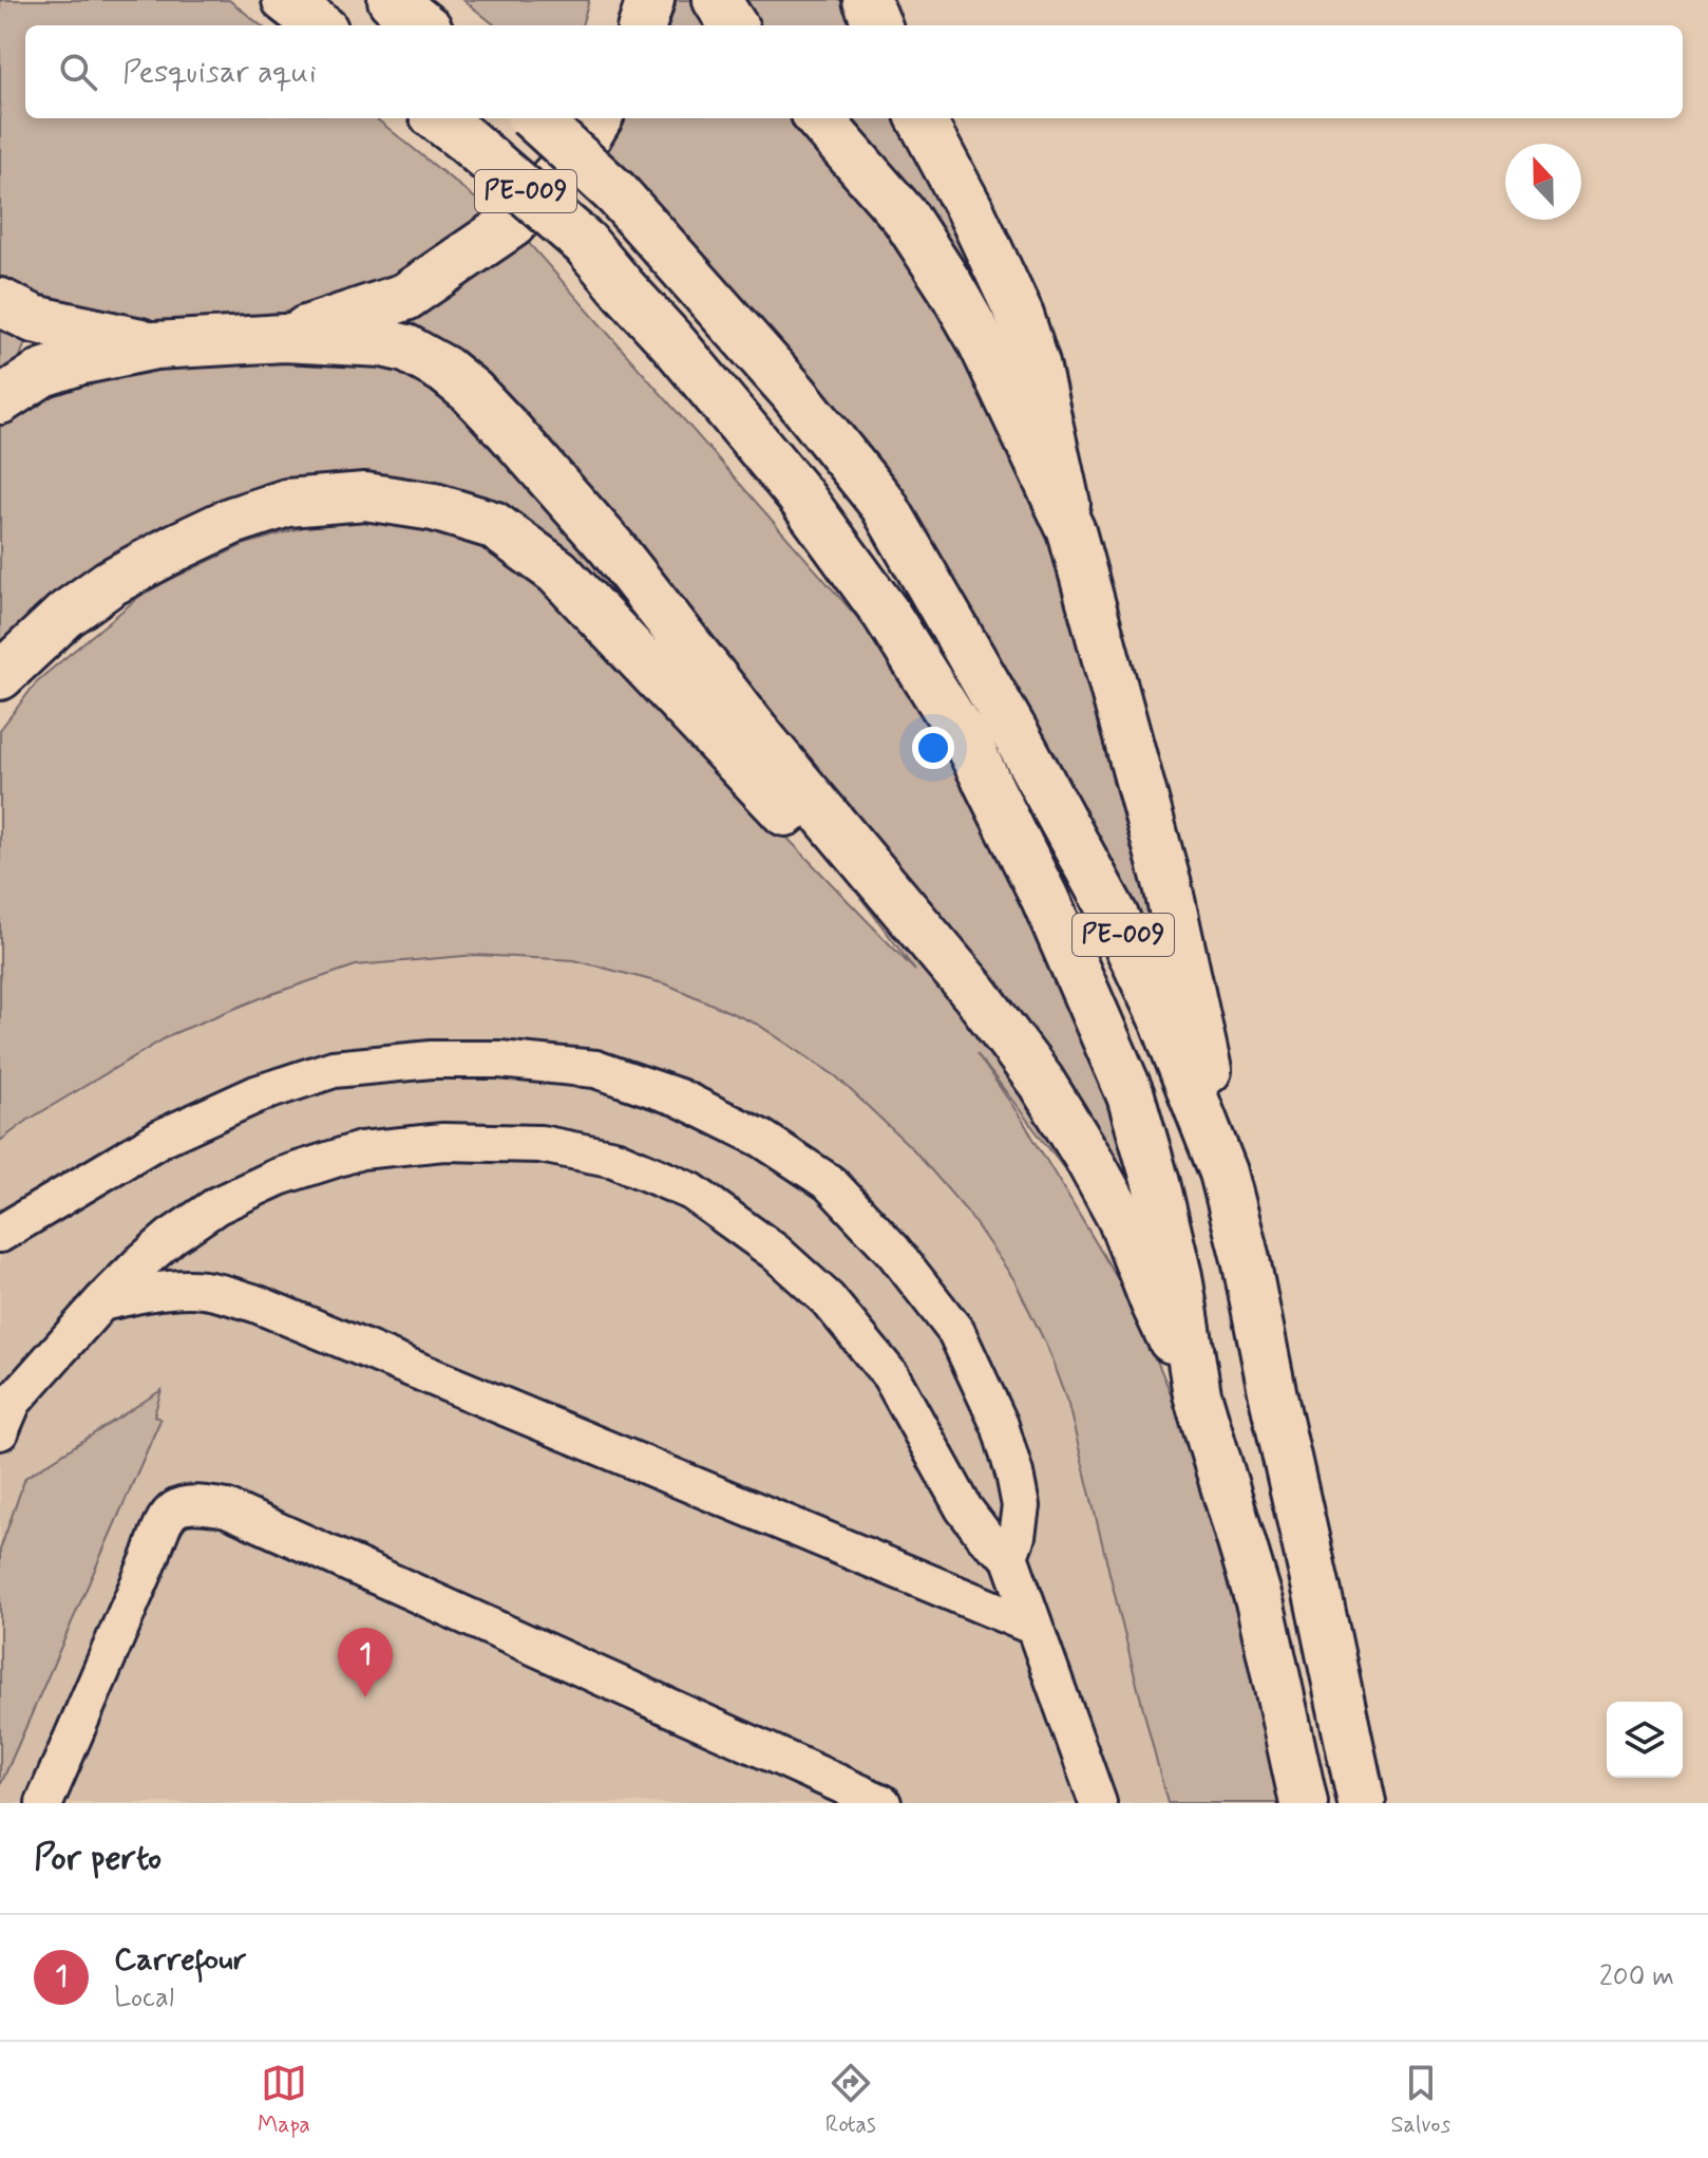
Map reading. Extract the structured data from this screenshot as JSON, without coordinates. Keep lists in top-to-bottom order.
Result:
{
  "streets": {
    "main road": ["PE-009"]
  },
  "north": "top",
  "page": {
    "search": "Pesquisar aqui",
    "pins": "1",
    "heading": "Por perto",
    "list": [
      {
        "mark": "1",
        "name": "Carrefour",
        "note": "Local",
        "value": "200 m"
      }
    ],
    "nav": ["Mapa", "Rotas", "Salvos"]
  }
}
